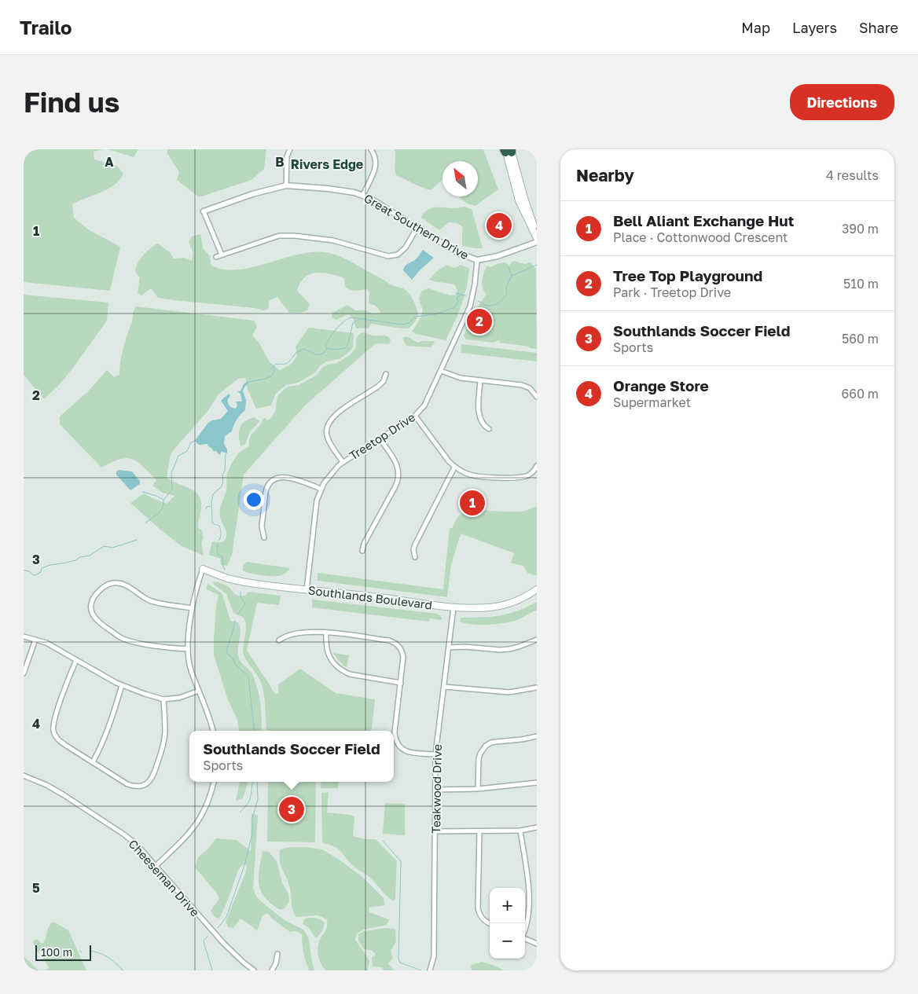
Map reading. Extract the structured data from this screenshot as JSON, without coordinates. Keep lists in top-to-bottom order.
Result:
{
  "streets": {
    "main road": ["Southlands Boulevard"],
    "street": [
      "Great Southern Drive",
      "Treetop Drive",
      "Teakwood Drive",
      "Cheeseman Drive"
    ]
  },
  "crossings": [
    ["Great Southern Drive", "Treetop Drive"],
    ["Treetop Drive", "Southlands Boulevard"],
    ["Southlands Boulevard", "Teakwood Drive"]
  ],
  "districts": ["Rivers Edge"],
  "scale_bar": "100 m",
  "north": "top left",
  "page": {
    "header": "Trailo",
    "nav": ["Map", "Layers", "Share"],
    "buttons": "Directions",
    "title": "Find us",
    "heading": ["Nearby", "4 results"],
    "list": [
      {
        "mark": "1",
        "name": "Bell Aliant Exchange Hut",
        "note": "Place · Cottonwood Crescent",
        "value": "390 m"
      },
      {
        "mark": "2",
        "name": "Tree Top Playground",
        "note": "Park · Treetop Drive",
        "value": "510 m"
      },
      {
        "mark": "3",
        "name": "Southlands Soccer Field",
        "note": "Sports",
        "value": "560 m"
      },
      {
        "mark": "4",
        "name": "Orange Store",
        "note": "Supermarket",
        "value": "660 m"
      }
    ],
    "pins": [
      "4",
      "2",
      "1",
      "3"
    ],
    "popup": ["Southlands Soccer Field", "Sports"],
    "map_buttons": ["+", "−"],
    "scale": "100 m"
  },
  "grid": {
    "columns": ["A", "B"],
    "rows": [
      "1",
      "2",
      "3",
      "4",
      "5"
    ]
  }
}
